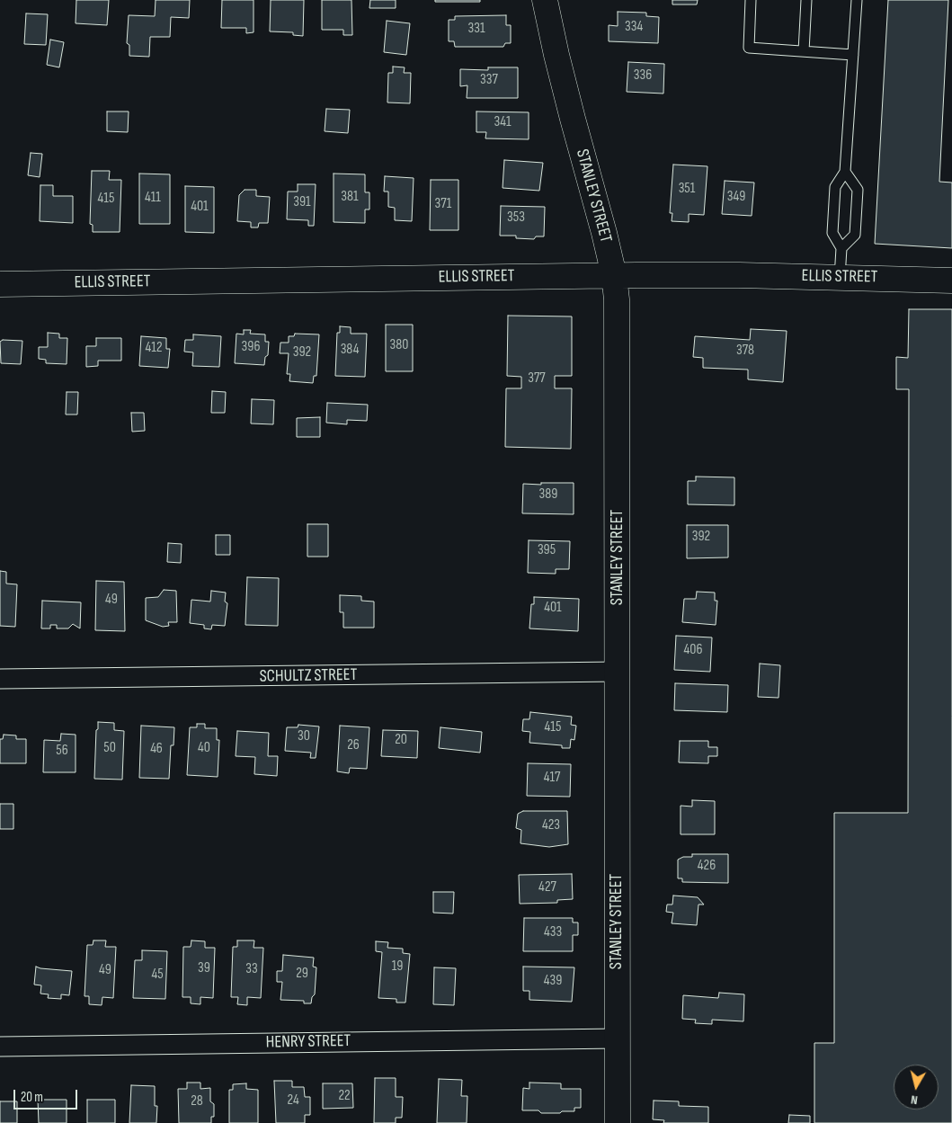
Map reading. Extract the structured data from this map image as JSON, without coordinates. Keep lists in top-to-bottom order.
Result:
{
  "streets": {
    "main road": ["STANLEY STREET", "ELLIS STREET"],
    "street": ["SCHULTZ STREET", "HENRY STREET"]
  },
  "crossings": [
    ["STANLEY STREET", "ELLIS STREET"],
    ["STANLEY STREET", "SCHULTZ STREET"],
    ["STANLEY STREET", "HENRY STREET"]
  ],
  "house_numbers": [
    "334",
    "331",
    "336",
    "337",
    "341",
    "351",
    "381",
    "349",
    "411",
    "415",
    "391",
    "371",
    "401",
    "353",
    "380",
    "396",
    "412",
    "384",
    "378",
    "392",
    "377",
    "389",
    "392",
    "395",
    "49",
    "401",
    "406",
    "415",
    "30",
    "20",
    "26",
    "50",
    "40",
    "46",
    "56",
    "417",
    "423",
    "426",
    "427",
    "433",
    "19",
    "39",
    "33",
    "49",
    "29",
    "45",
    "439",
    "22",
    "24",
    "28"
  ],
  "scale_bar": "20 m",
  "north": "bottom"
}
